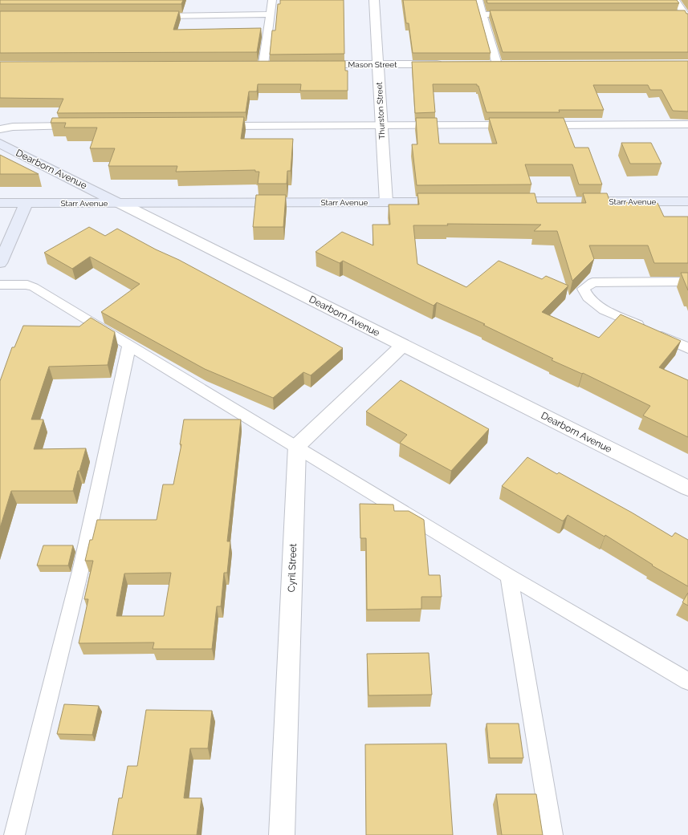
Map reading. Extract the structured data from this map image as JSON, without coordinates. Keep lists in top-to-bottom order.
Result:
{
  "streets": {
    "main road": ["Dearborn Avenue", "Starr Avenue"],
    "street": ["Mason Street", "Thurston Street", "Cyril Street"]
  },
  "crossings": [
    ["Mason Street", "Thurston Street"],
    ["Thurston Street", "Starr Avenue"],
    ["Dearborn Avenue", "Starr Avenue"]
  ]
}
